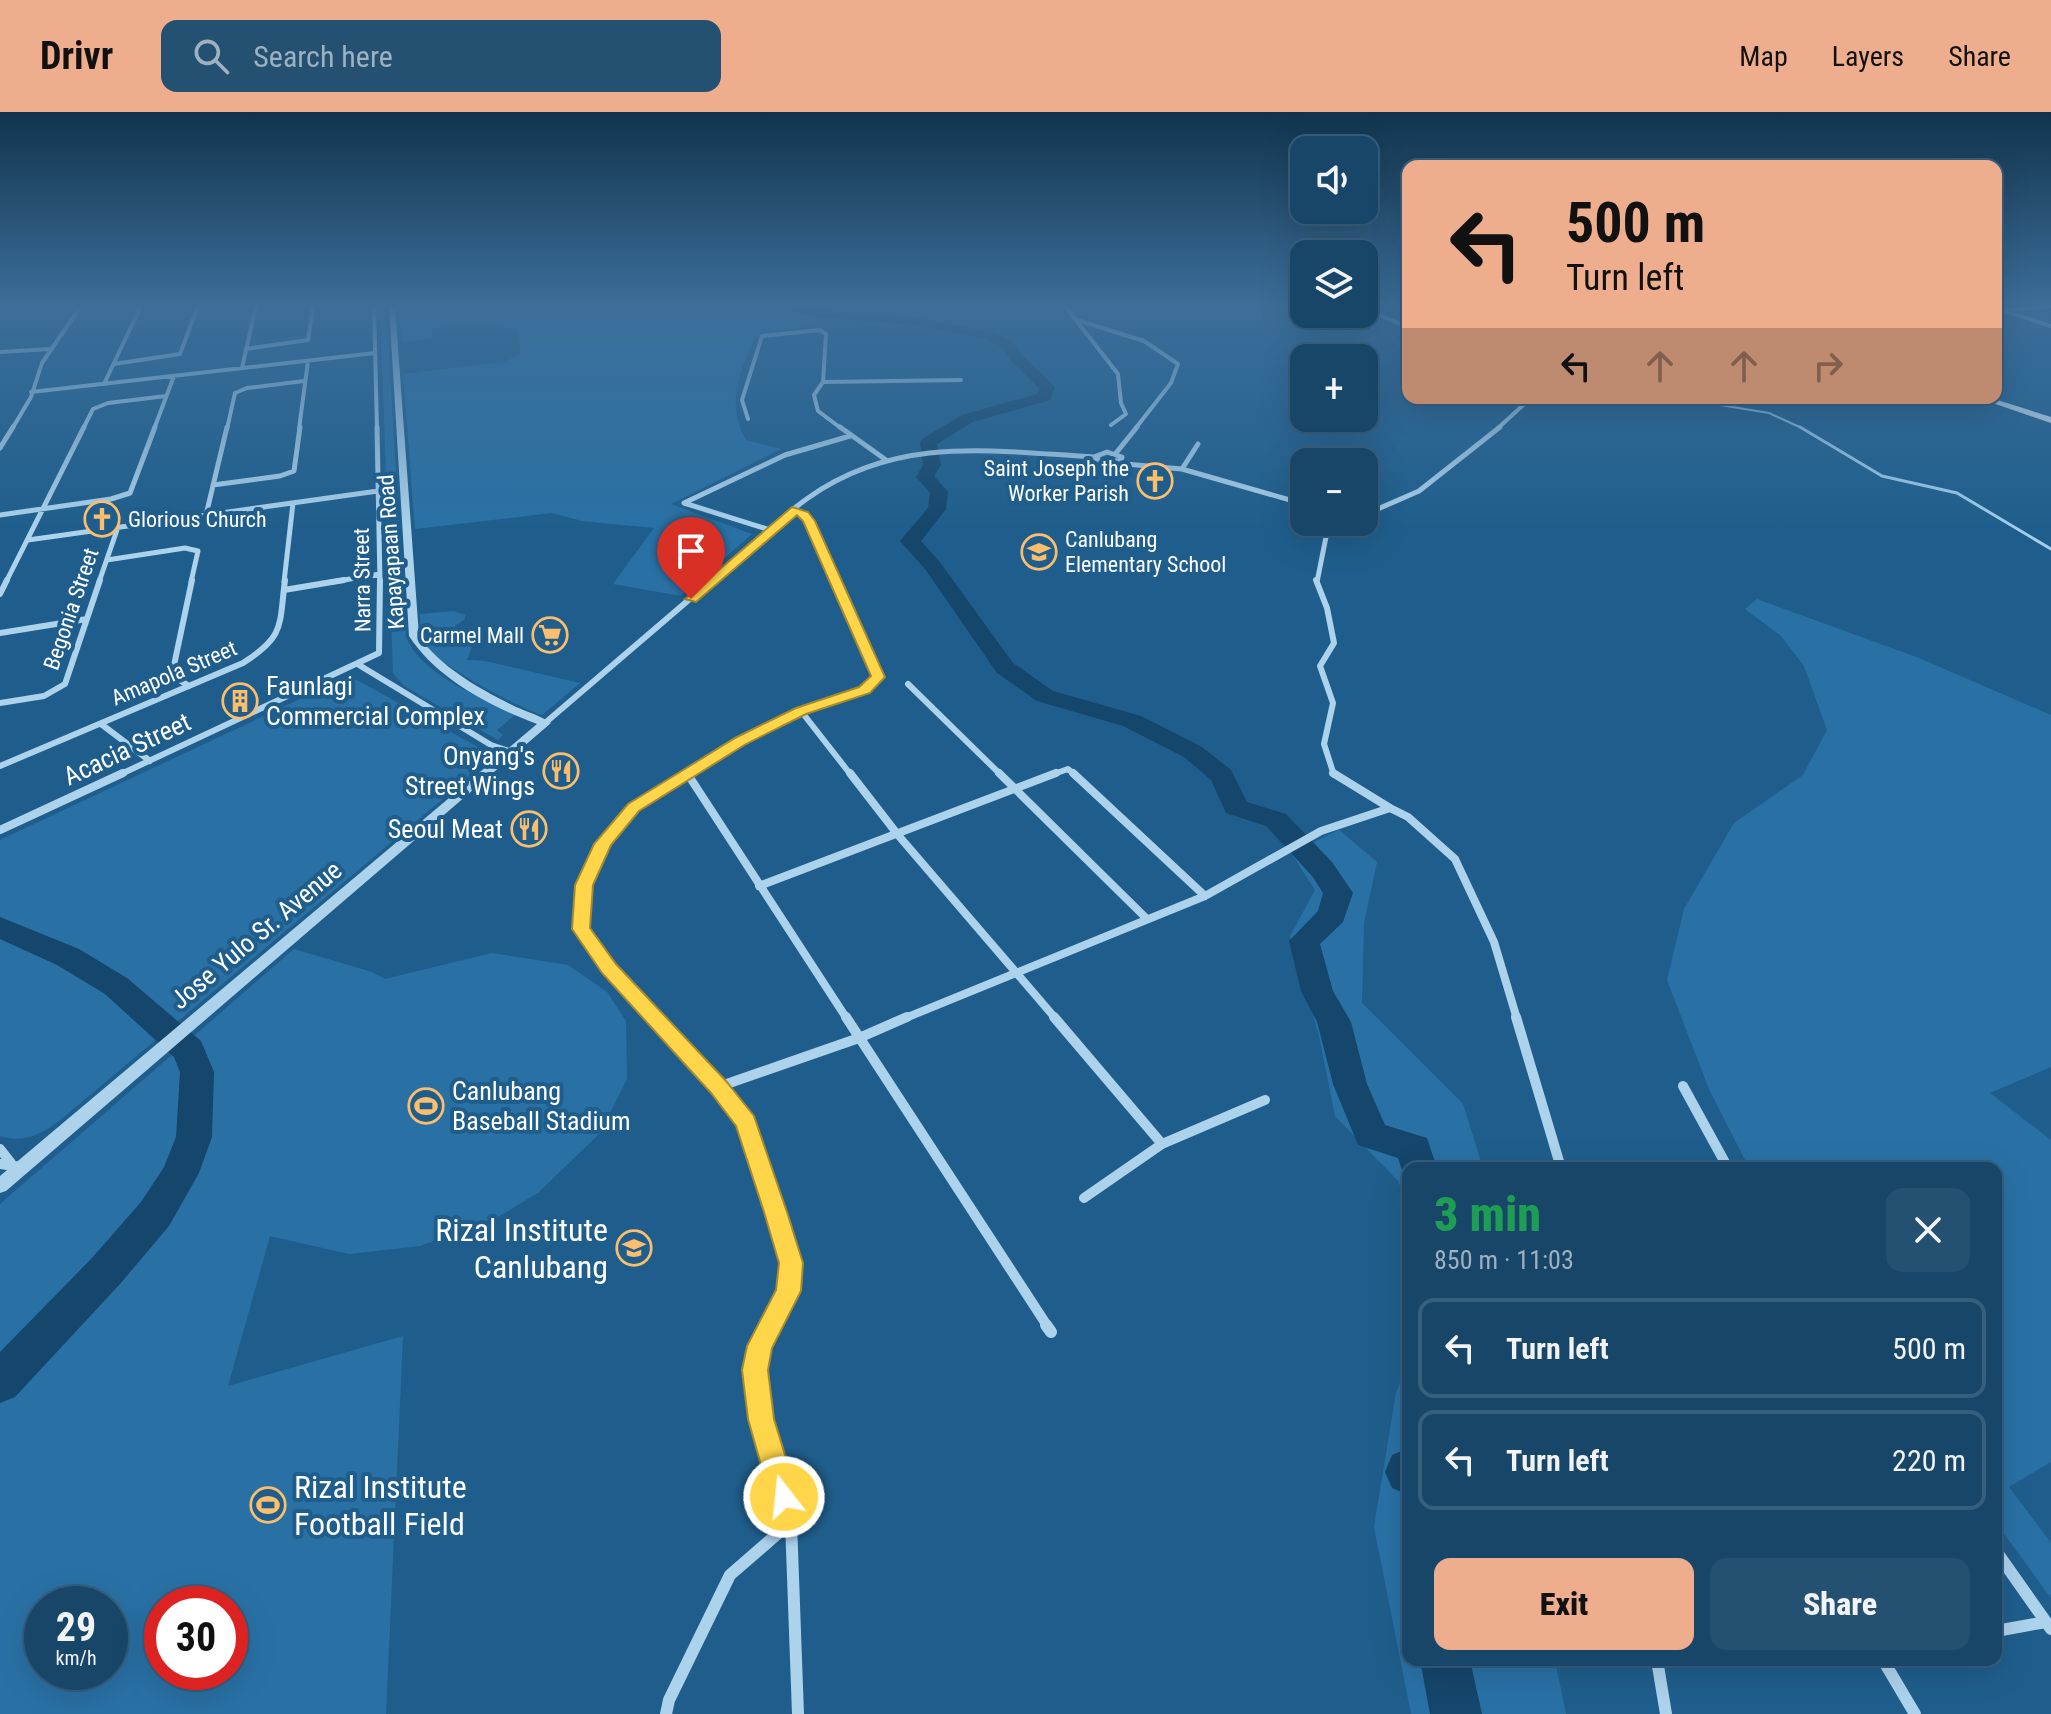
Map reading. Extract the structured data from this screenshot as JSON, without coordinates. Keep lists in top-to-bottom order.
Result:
{
  "streets": {
    "street": [
      "Kapayapaan Road",
      "Narra Street",
      "Begonia Street",
      "Amapola Street",
      "Acacia Street",
      "Jose Yulo Sr. Avenue"
    ]
  },
  "crossings": [
    ["Kapayapaan Road", "Jose Yulo Sr. Avenue"],
    ["Narra Street", "Acacia Street"],
    ["Narra Street", "Jose Yulo Sr. Avenue"]
  ],
  "places": {
    "church": ["Saint Joseph the Worker Parish", "Glorious Church"],
    "school or university": ["Canlubang Elementary School", "Rizal Institute Canlubang"],
    "supermarket": ["Carmel Mall"],
    "building": ["Faunlagi Commercial Complex"],
    "restaurant": ["Onyang's Street Wings", "Seoul Meat"],
    "sports": ["Canlubang Baseball Stadium", "Rizal Institute Football Field"]
  },
  "page": {
    "header": "Drivr",
    "search": "Search here",
    "nav": ["Map", "Layers", "Share"],
    "map_buttons": ["+", "−"],
    "turn": ["500 m", "Turn left"],
    "heading": ["3 min", "850 m · 11:03"],
    "list": [
      {
        "name": "Turn left",
        "value": "500 m"
      },
      {
        "name": "Turn left",
        "value": "220 m"
      }
    ],
    "buttons": ["Exit", "Share"],
    "speed": "29 km/h",
    "limit": "30"
  }
}
